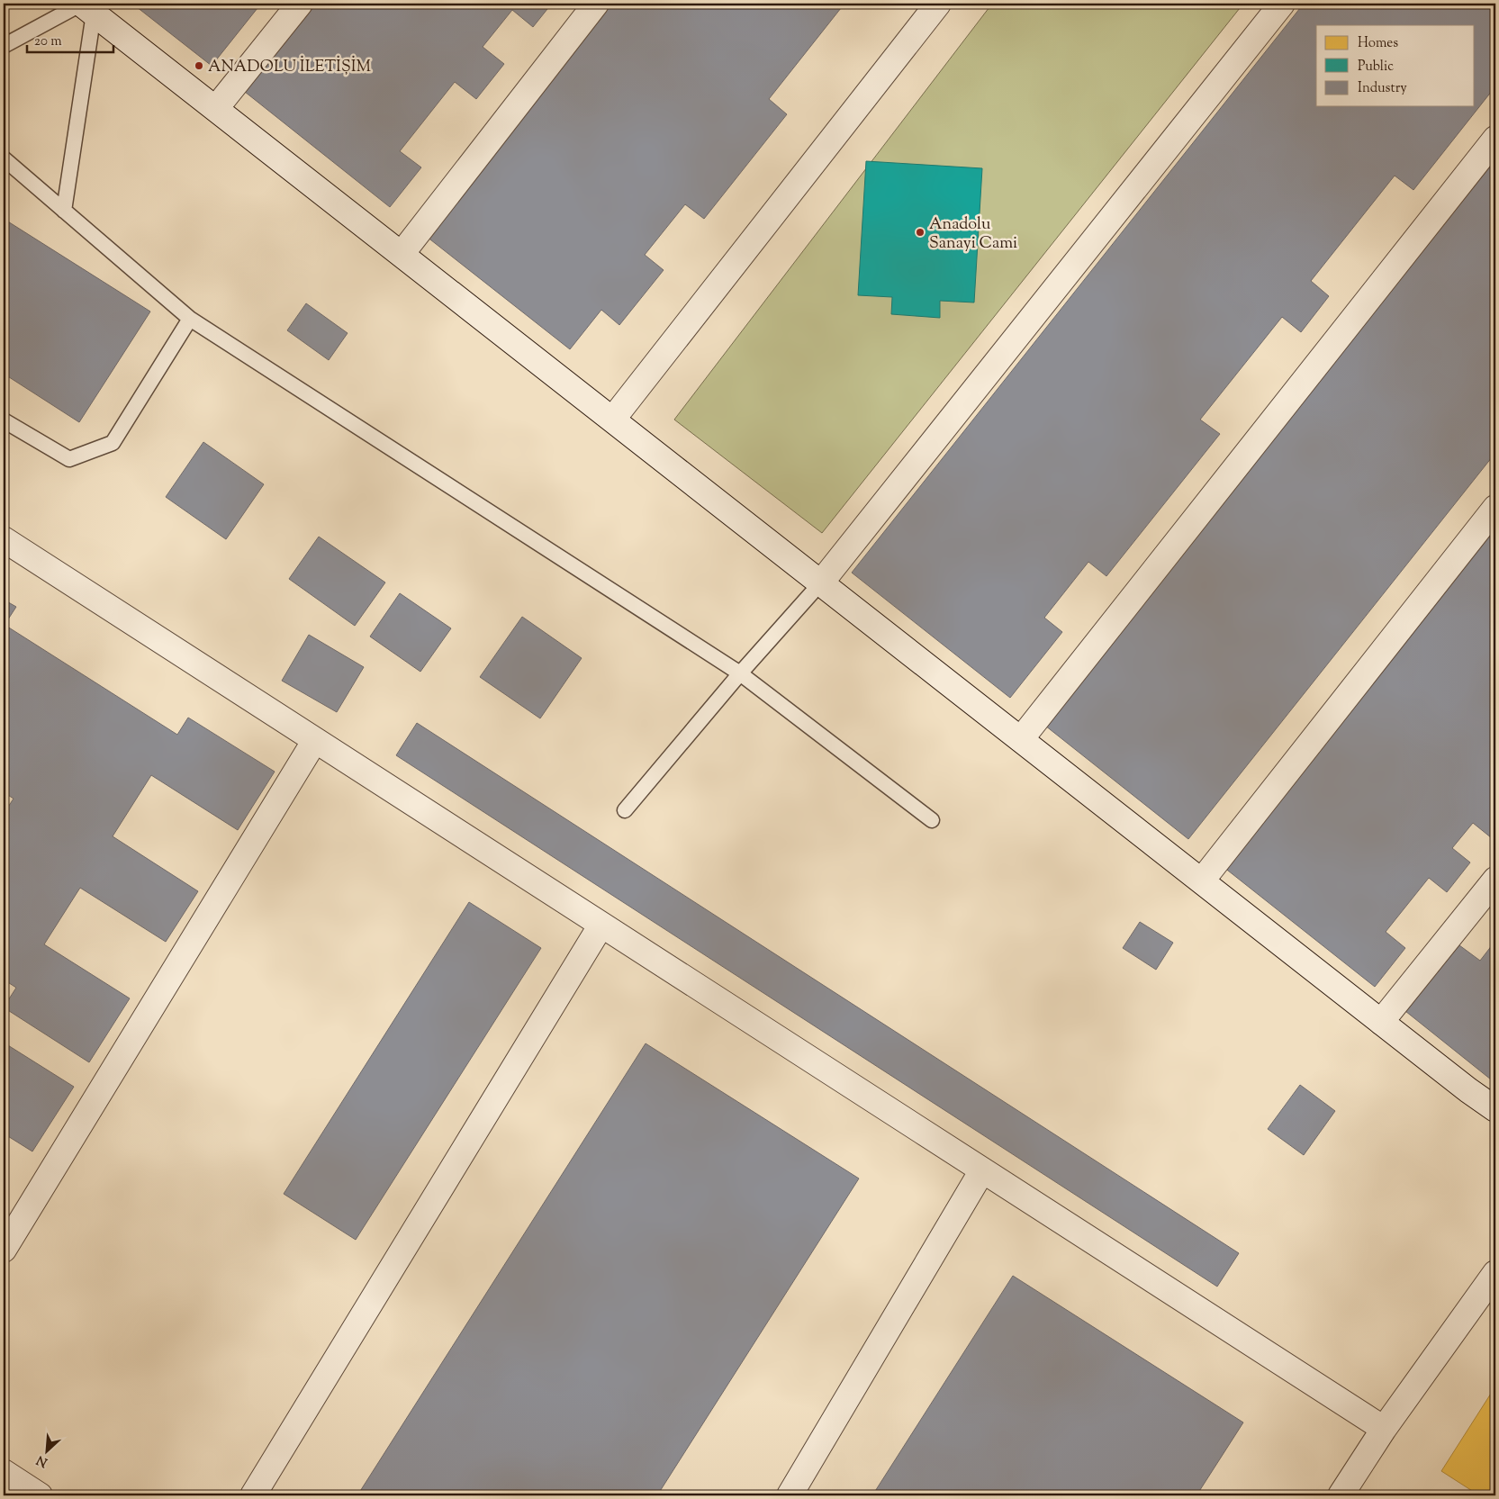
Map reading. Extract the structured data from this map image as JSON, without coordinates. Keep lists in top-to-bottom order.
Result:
{
  "places": ["ANADOLU İLETİŞİM", "Anadolu Sanayi Cami"],
  "legend": ["Homes", "Public", "Industry"],
  "scale_bar": "20 m",
  "north": "bottom left"
}
